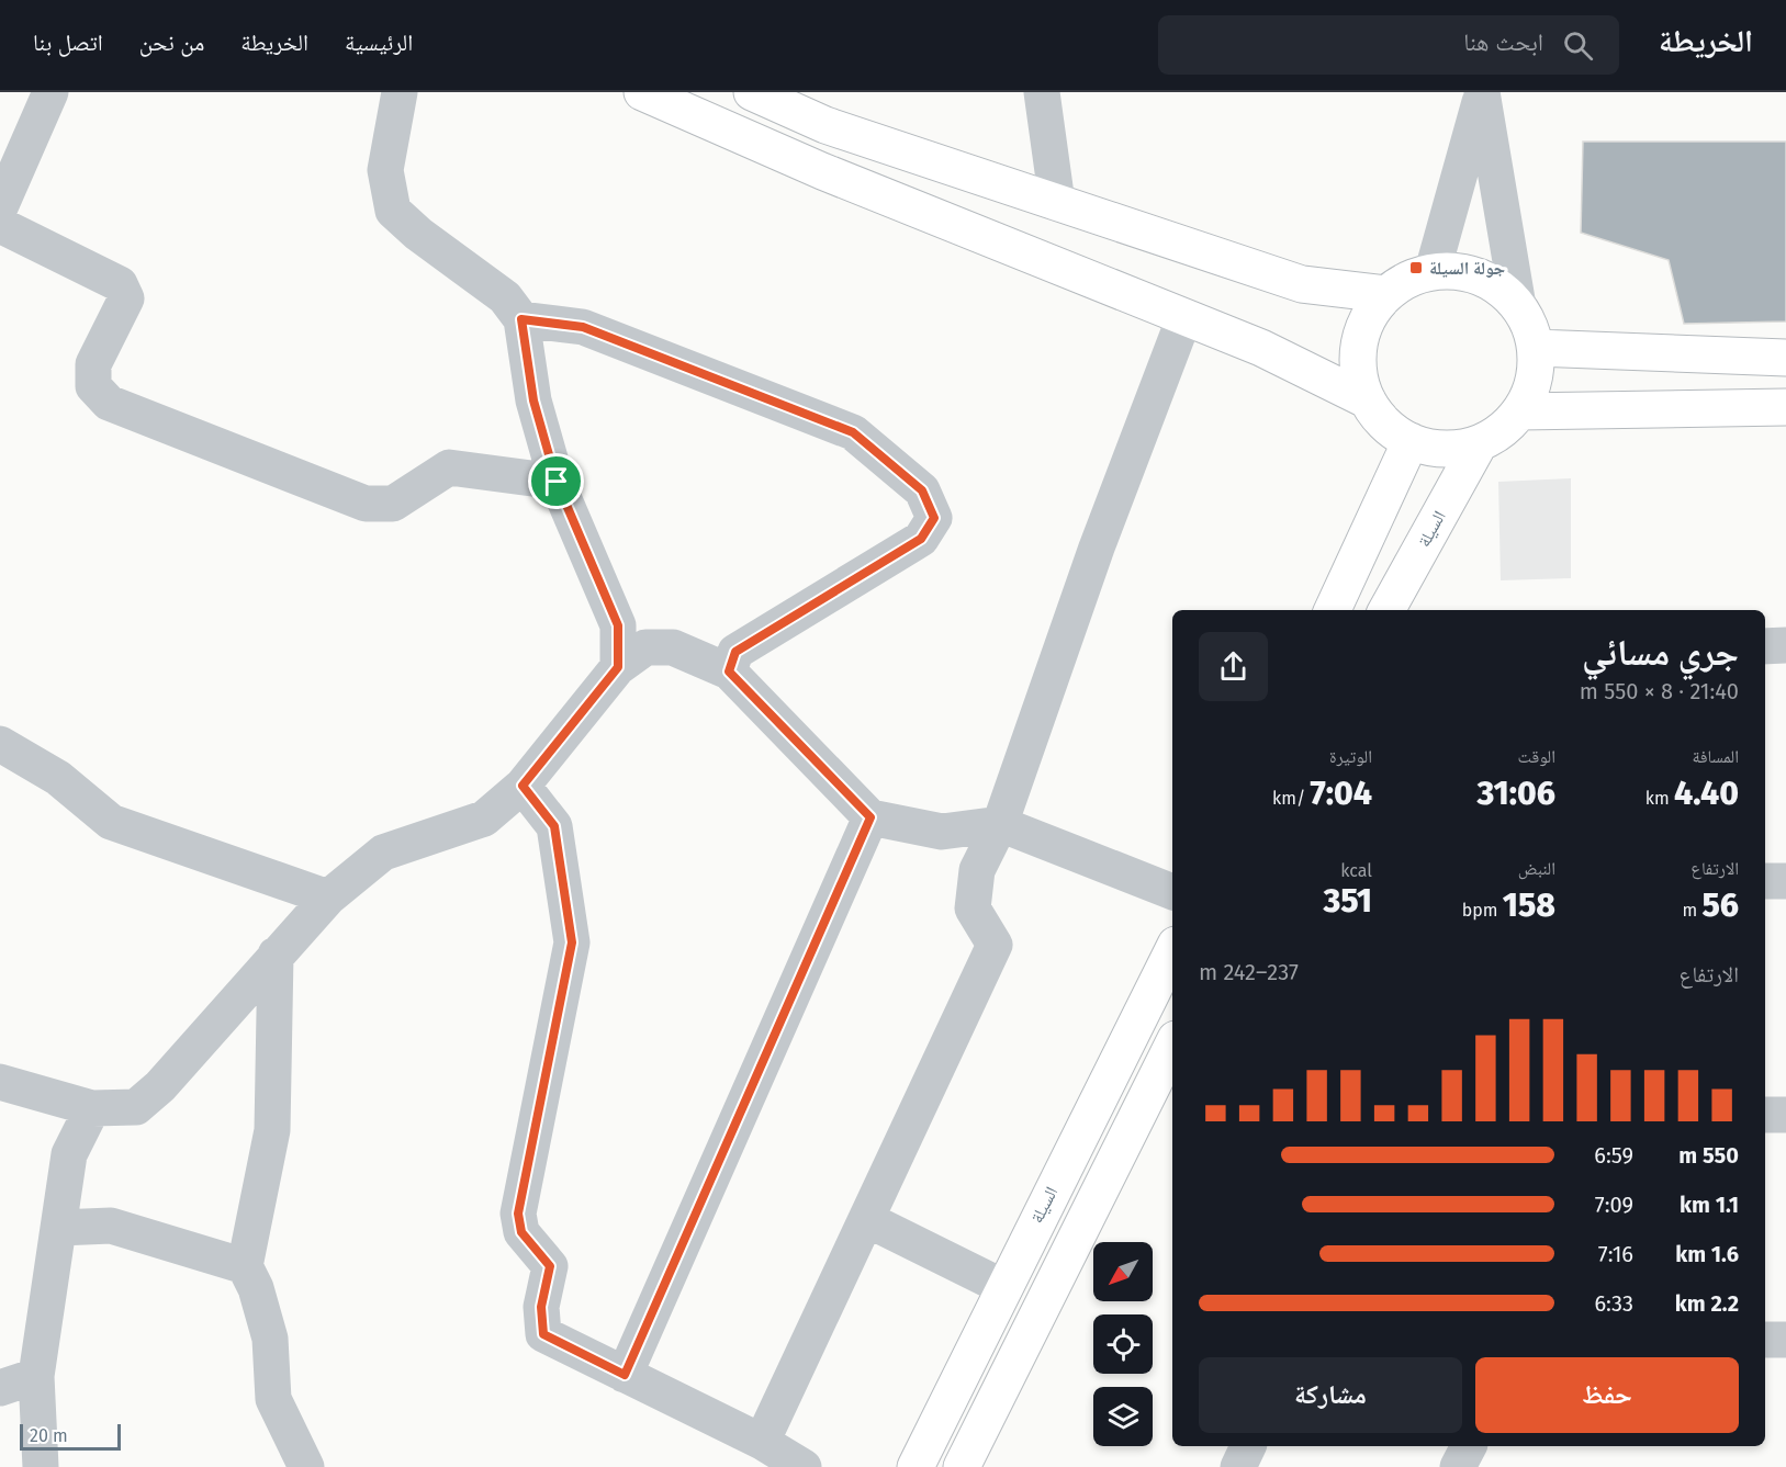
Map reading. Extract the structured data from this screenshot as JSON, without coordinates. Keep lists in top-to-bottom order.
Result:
{
  "streets": {
    "main road": ["السيلة"]
  },
  "places": {
    "transit": ["جولة السيلة"]
  },
  "scale_bar": "20 m",
  "north": "bottom left",
  "page": {
    "header": "الخريطة",
    "search": "ابحث هنا",
    "nav": [
      "الرئيسية",
      "الخريطة",
      "من نحن",
      "اتصل بنا"
    ],
    "heading": ["جري مسائي", "21:40 · 8 × 550 m"],
    "stats": [
      ["المسافة", "4.40 km"],
      ["الوقت", "31:06"],
      ["الوتيرة", "7:04 /km"],
      ["الارتفاع", "56 m"],
      ["النبض", "158 bpm"],
      ["kcal", "351"]
    ],
    "chart": ["الارتفاع", "237–242 m"],
    "list": [
      {
        "name": "550 m",
        "note": "6:59"
      },
      {
        "name": "1.1 km",
        "note": "7:09"
      },
      {
        "name": "1.6 km",
        "note": "7:16"
      },
      {
        "name": "2.2 km",
        "note": "6:33"
      }
    ],
    "buttons": ["حفظ", "مشاركة"],
    "scale": "20 m"
  }
}
